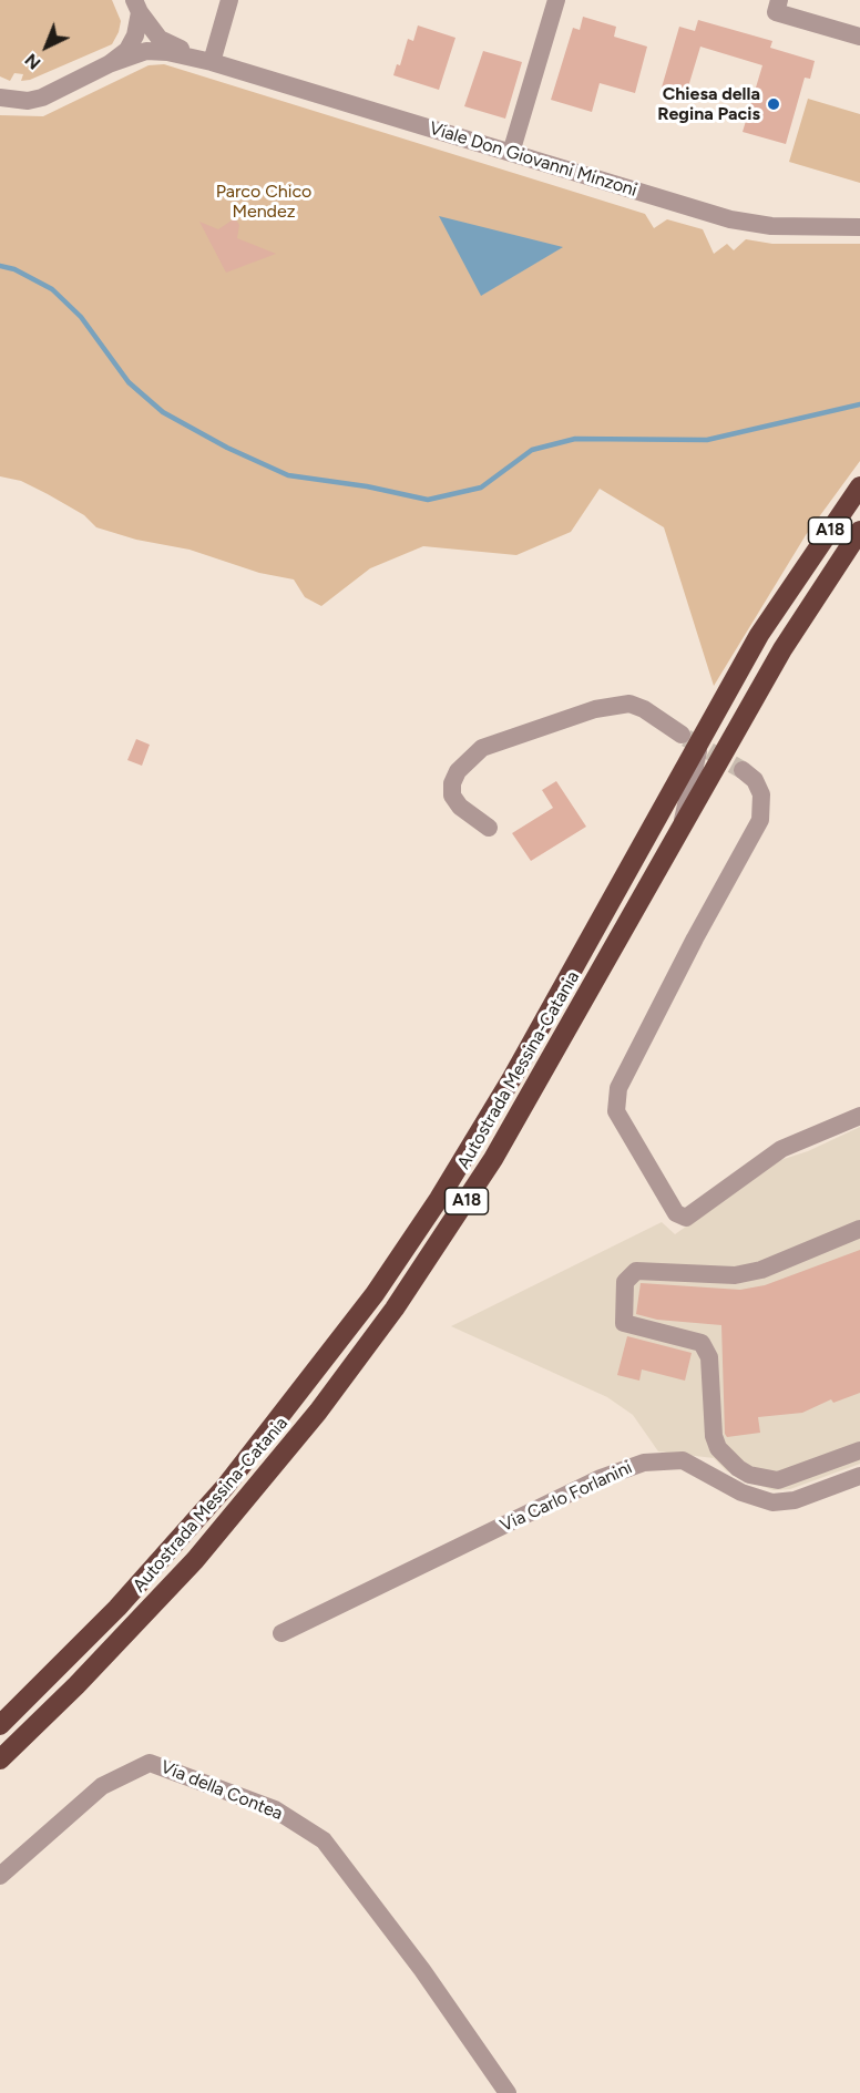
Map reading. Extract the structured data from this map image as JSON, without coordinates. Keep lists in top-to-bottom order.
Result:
{
  "streets": {
    "highway": ["A18", "Autostrada Messina-Catania"],
    "street": ["Viale Don Giovanni Minzoni", "Via Carlo Forlanini", "Via della Contea"]
  },
  "parks": ["Parco Chico Mendez"],
  "places": ["Chiesa della Regina Pacis"],
  "north": "bottom left"
}
